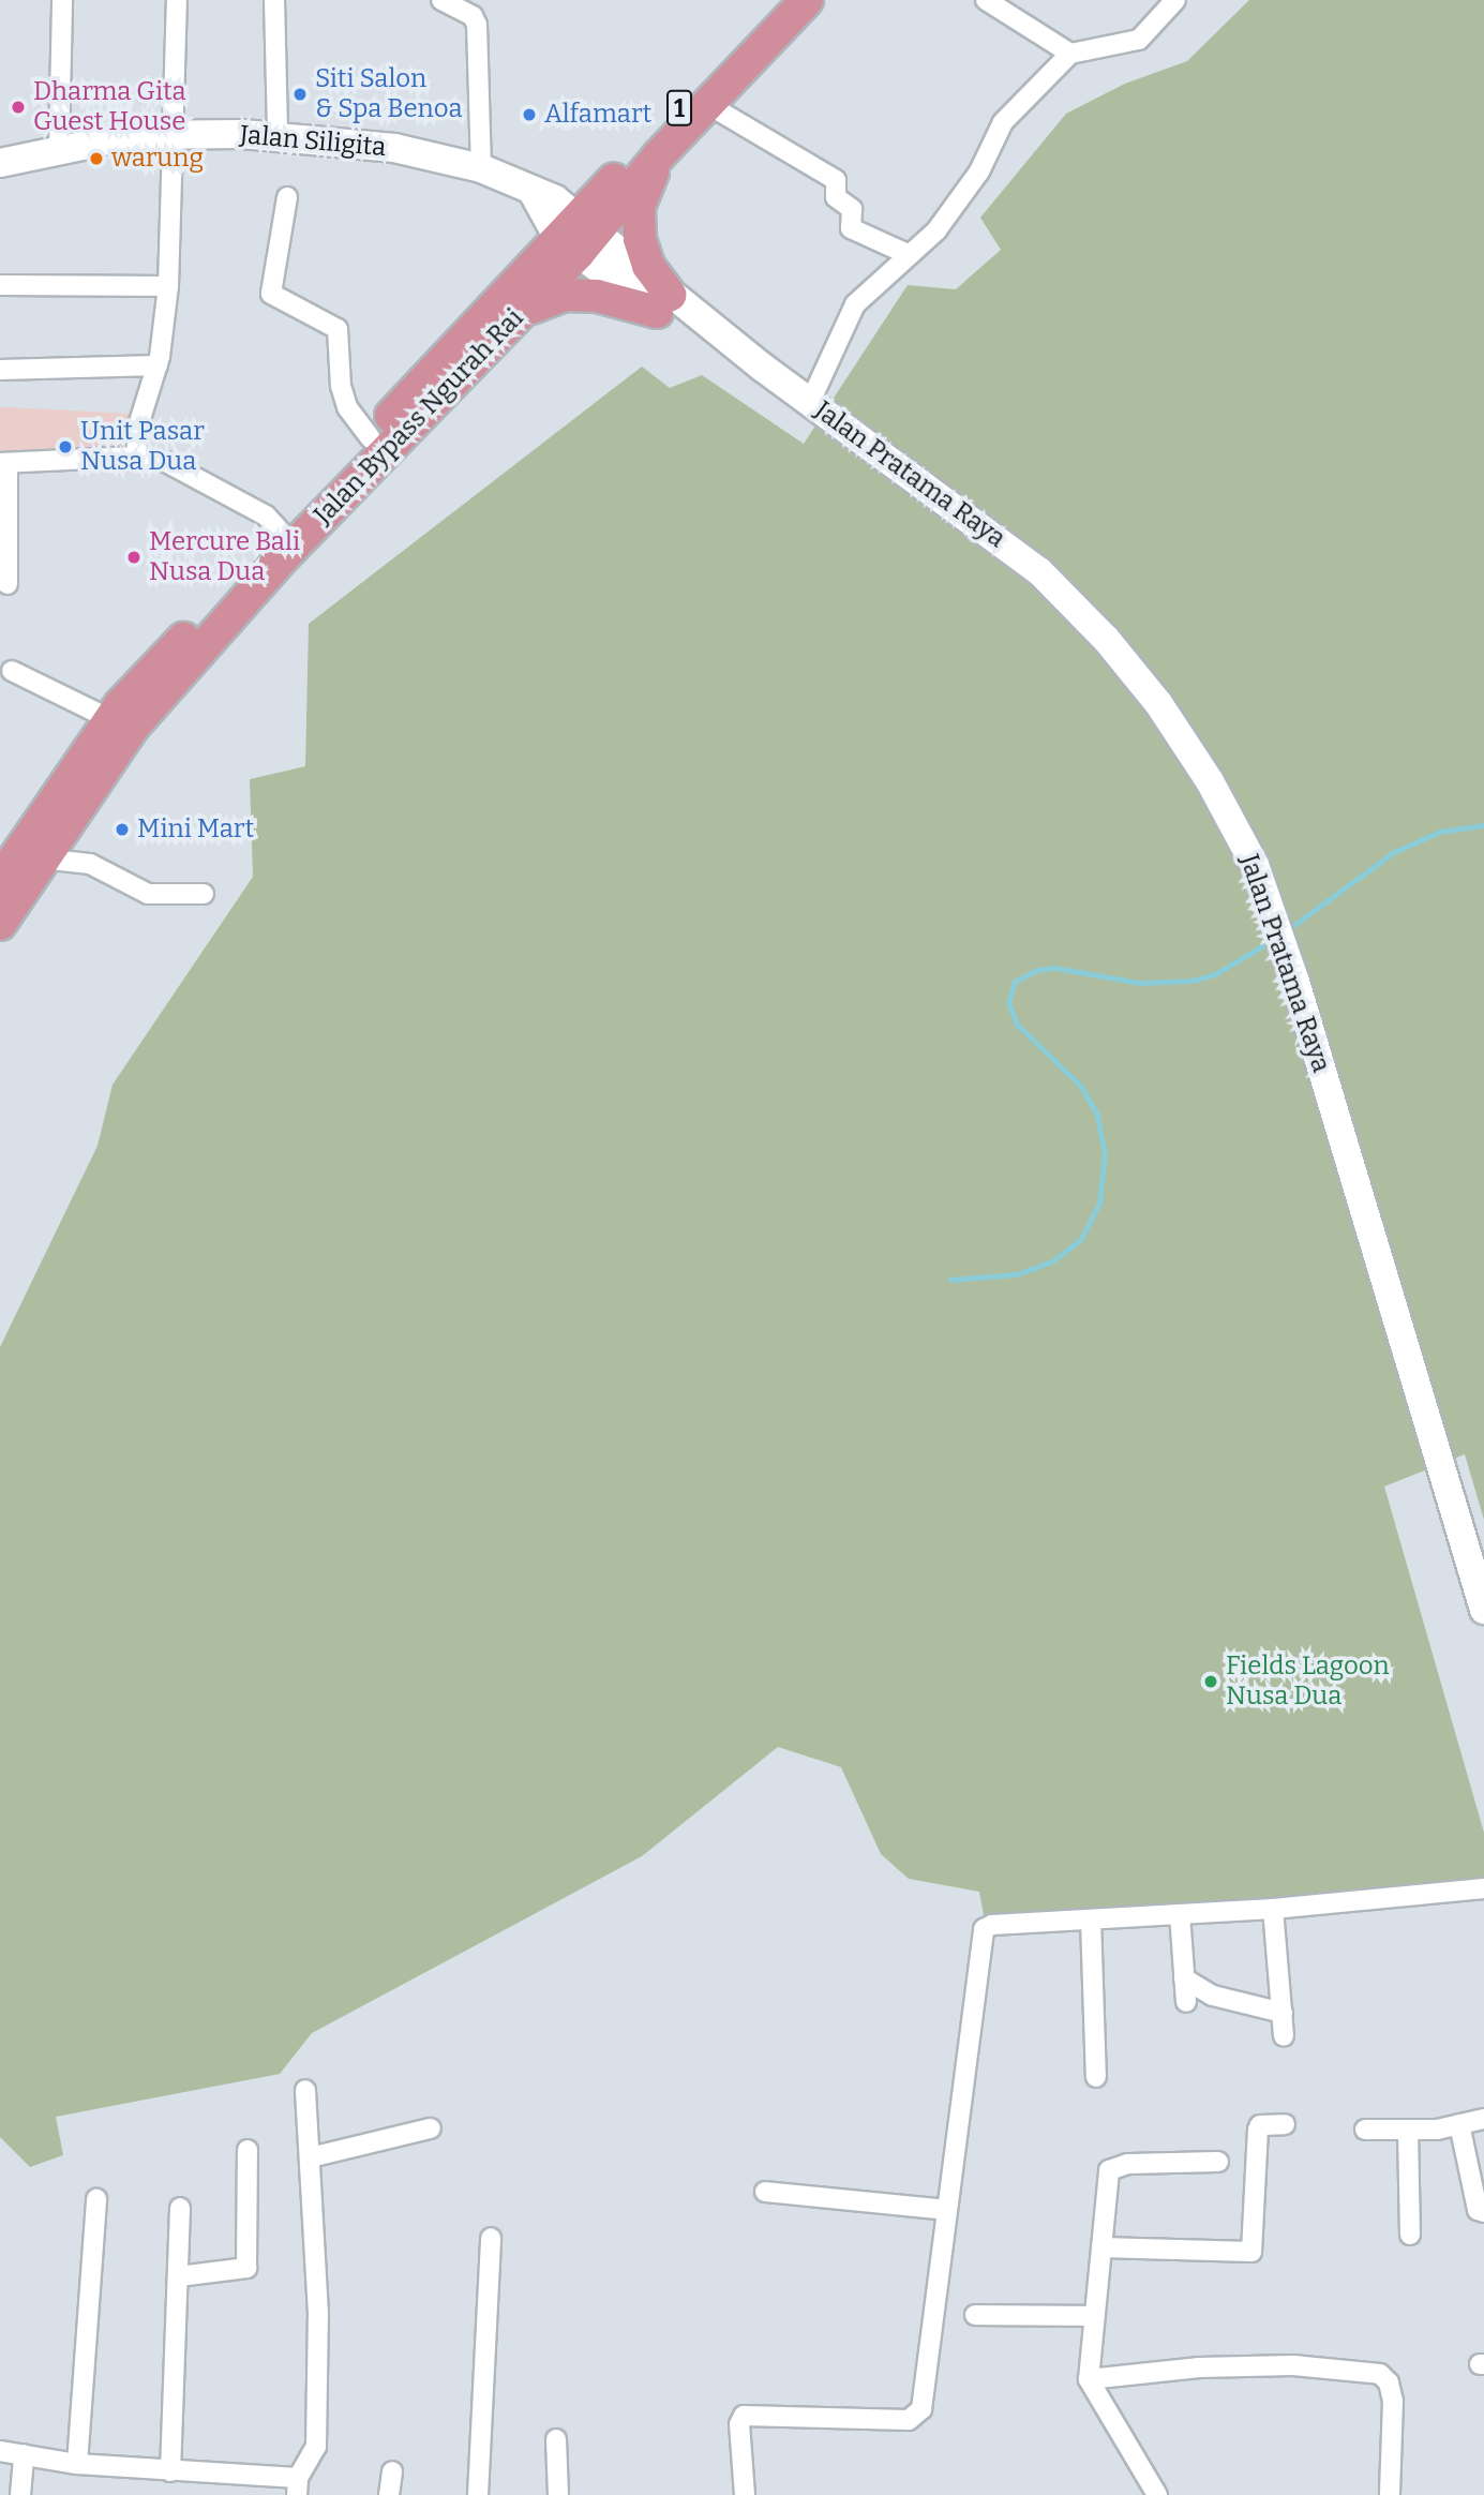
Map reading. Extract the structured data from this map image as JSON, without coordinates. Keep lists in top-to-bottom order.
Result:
{
  "streets": {
    "highway": ["1", "Jalan Bypass Ngurah Rai"],
    "main road": ["Jalan Siligita", "Jalan Pratama Raya"]
  },
  "crossings": [
    ["Jalan Siligita", "Jalan Bypass Ngurah Rai"],
    ["Jalan Siligita", "Jalan Pratama Raya"],
    ["Jalan Bypass Ngurah Rai", "Jalan Pratama Raya"]
  ],
  "places": [
    "Siti Salon & Spa Benoa",
    "Dharma Gita Guest House",
    "Alfamart",
    "warung",
    "Unit Pasar Nusa Dua",
    "Mercure Bali Nusa Dua",
    "Mini Mart",
    "Fields Lagoon Nusa Dua"
  ]
}
